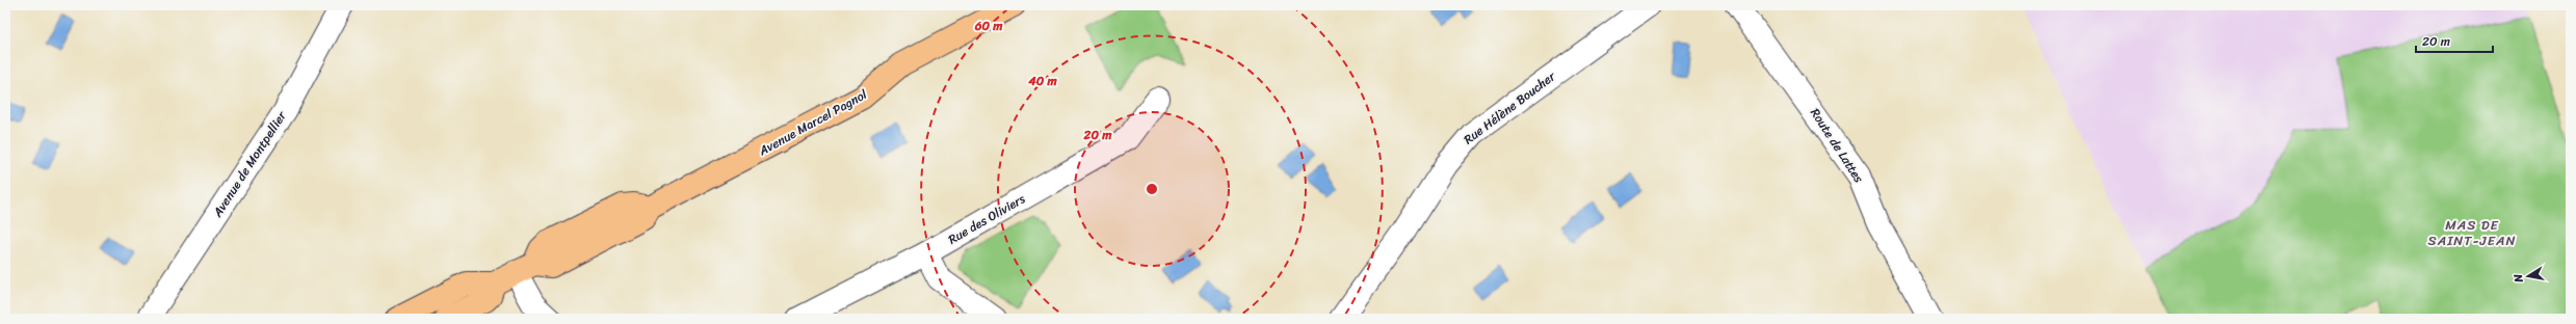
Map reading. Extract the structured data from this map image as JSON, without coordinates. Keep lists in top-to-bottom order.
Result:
{
  "streets": {
    "main road": ["Avenue Marcel Pagnol"],
    "street": [
      "Rue Hélène Boucher",
      "Route de Lattes",
      "Avenue de Montpellier",
      "Rue des Oliviers"
    ]
  },
  "districts": ["MAS DE SAINT-JEAN"],
  "scale_bar": "20 m",
  "north": "left",
  "rings": ["60 m", "40 m", "20 m"]
}
